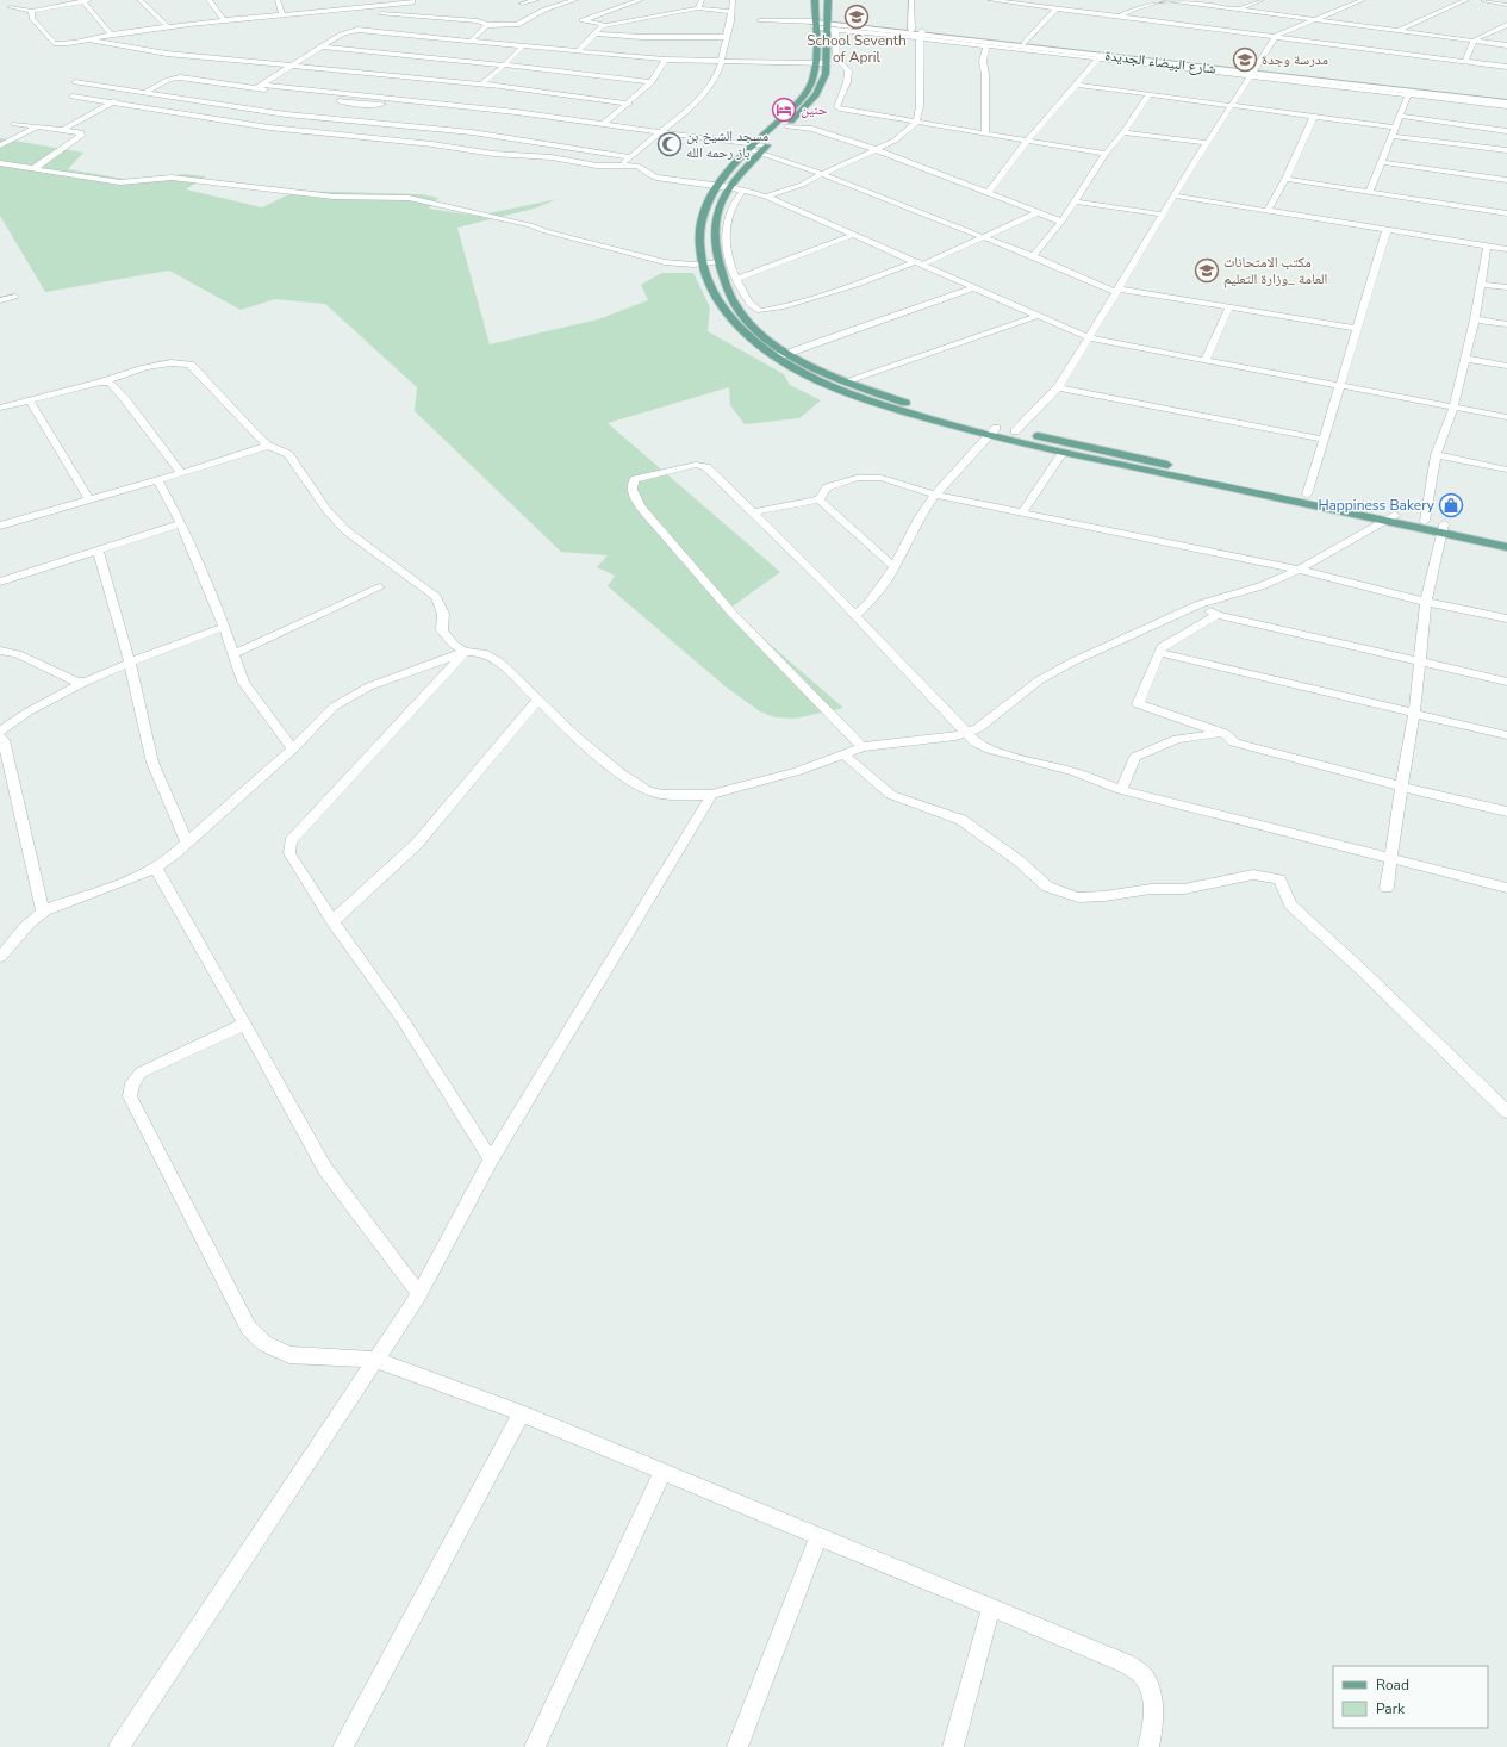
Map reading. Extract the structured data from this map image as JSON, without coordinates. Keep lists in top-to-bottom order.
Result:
{
  "streets": {
    "street": ["شارع البيضاء الجديدة"]
  },
  "places": {
    "school or university": ["School Seventh of April", "مدرسة وجدة", "مكتب الامتحانات العامة _وزارة التعليم"],
    "hotel": ["حنين"],
    "mosque": ["مسجد الشيخ بن باز رحمه الله"],
    "shop": ["Happiness Bakery"]
  },
  "legend": ["Road", "Park"]
}
